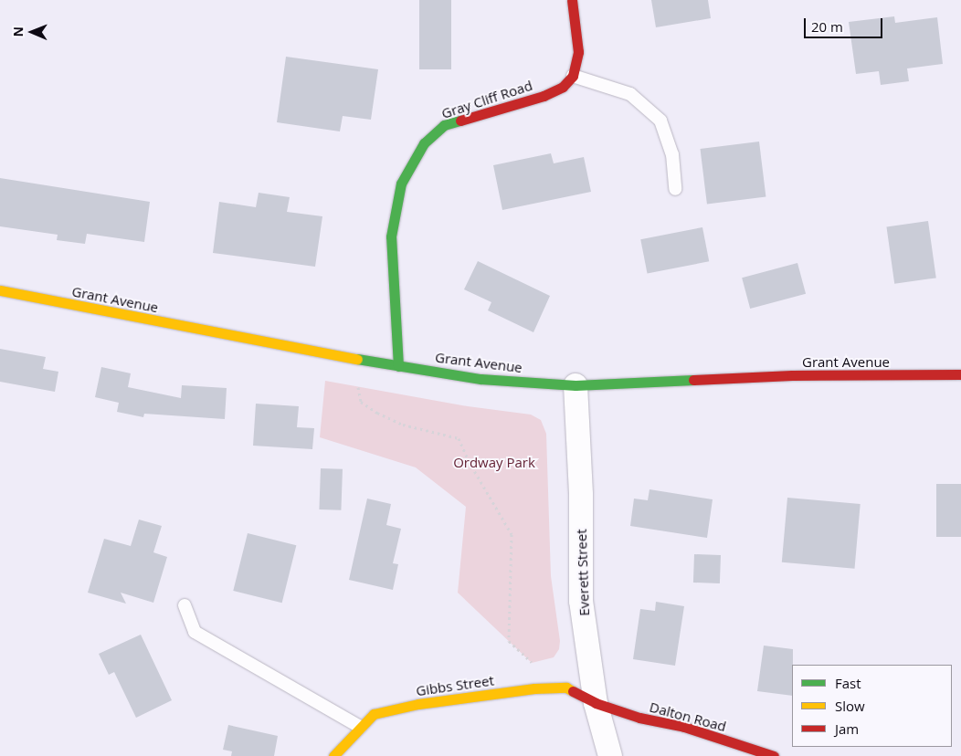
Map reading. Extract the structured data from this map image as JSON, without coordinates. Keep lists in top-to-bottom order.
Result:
{
  "streets": {
    "street": [
      "Gray Cliff Road",
      "Grant Avenue",
      "Everett Street",
      "Gibbs Street",
      "Dalton Road"
    ]
  },
  "crossings": [
    ["Gray Cliff Road", "Grant Avenue"],
    ["Grant Avenue", "Everett Street"],
    ["Everett Street", "Gibbs Street"],
    ["Everett Street", "Dalton Road"],
    ["Gibbs Street", "Dalton Road"]
  ],
  "parks": ["Ordway Park"],
  "legend": ["Fast", "Slow", "Jam"],
  "scale_bar": "20 m",
  "north": "left"
}
